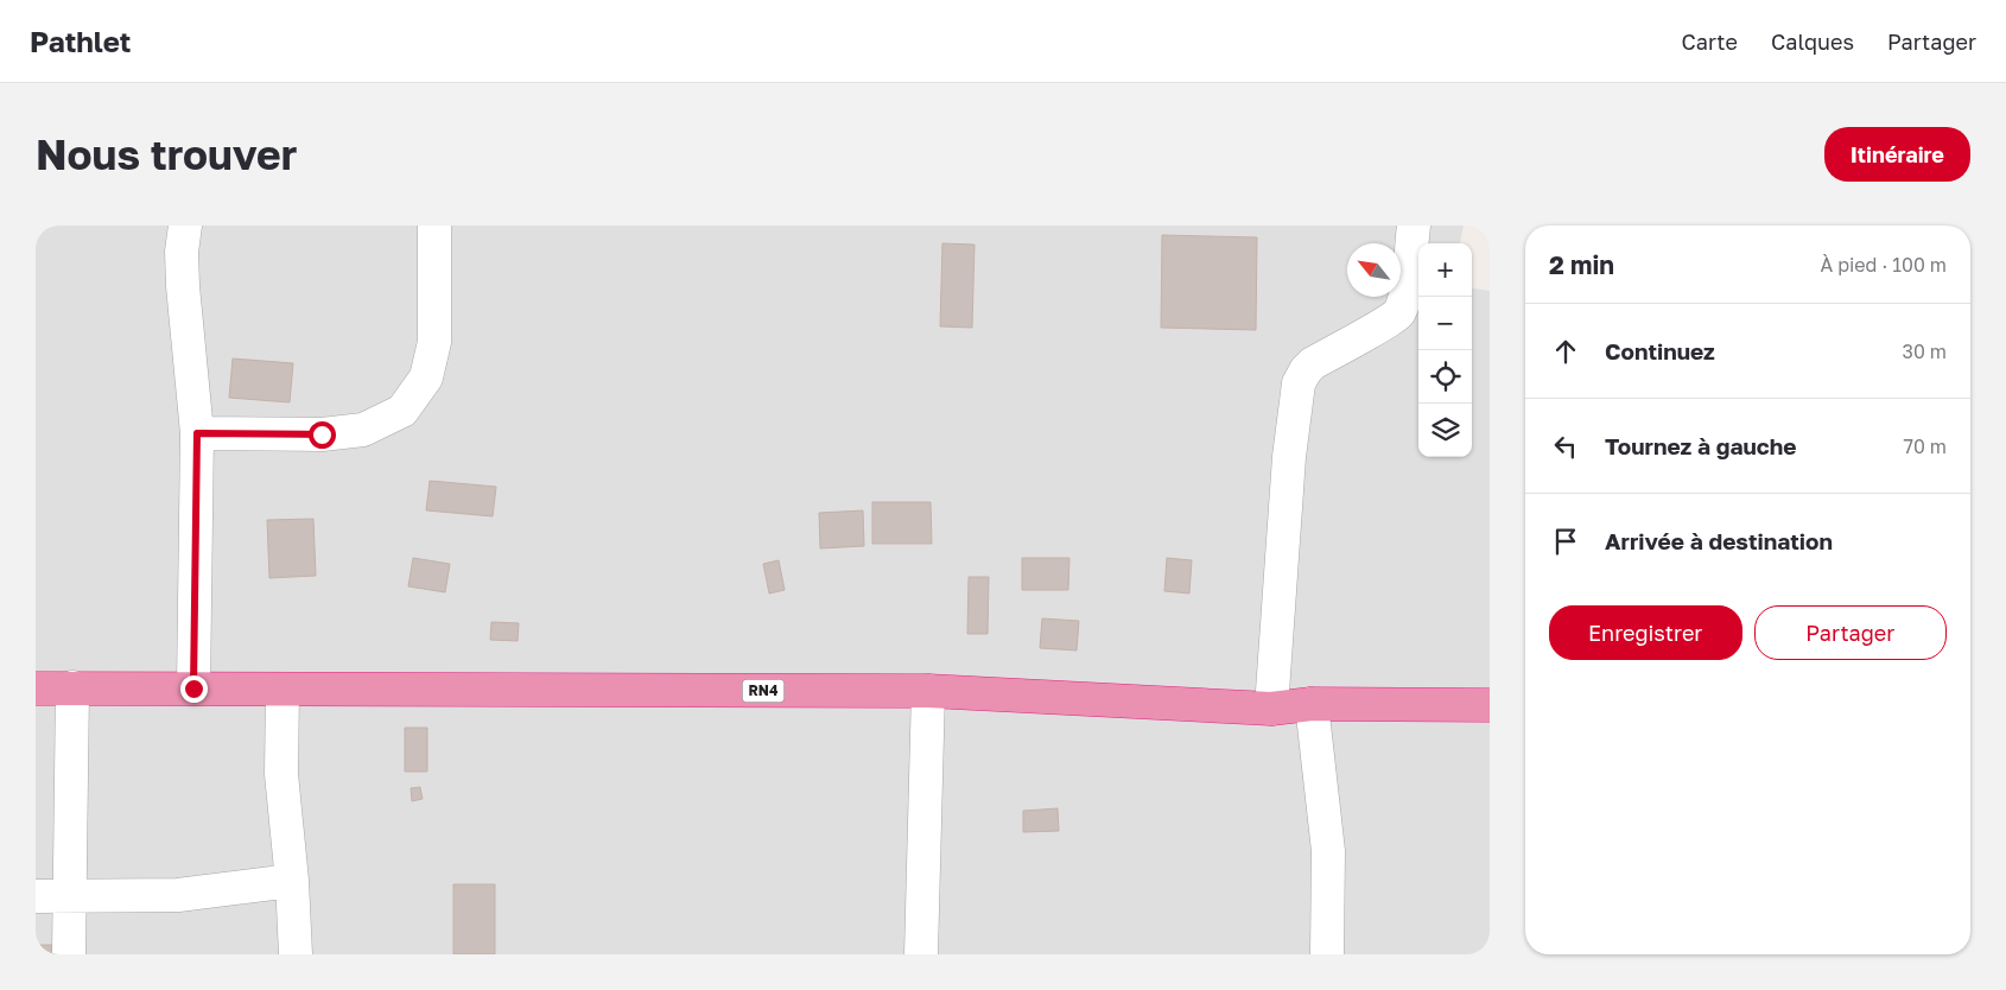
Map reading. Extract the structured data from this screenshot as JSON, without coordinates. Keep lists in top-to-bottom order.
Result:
{
  "streets": {
    "highway": ["RN4"]
  },
  "north": "top left",
  "page": {
    "header": "Pathlet",
    "nav": ["Carte", "Calques", "Partager"],
    "buttons": [
      "Itinéraire",
      ["Enregistrer", "Partager"]
    ],
    "title": "Nous trouver",
    "heading": ["2 min", "À pied · 100 m"],
    "map_buttons": ["+", "−"],
    "list": [
      ["Continuez", "30 m"],
      ["Tournez à gauche", "70 m"],
      "Arrivée à destination"
    ]
  }
}
